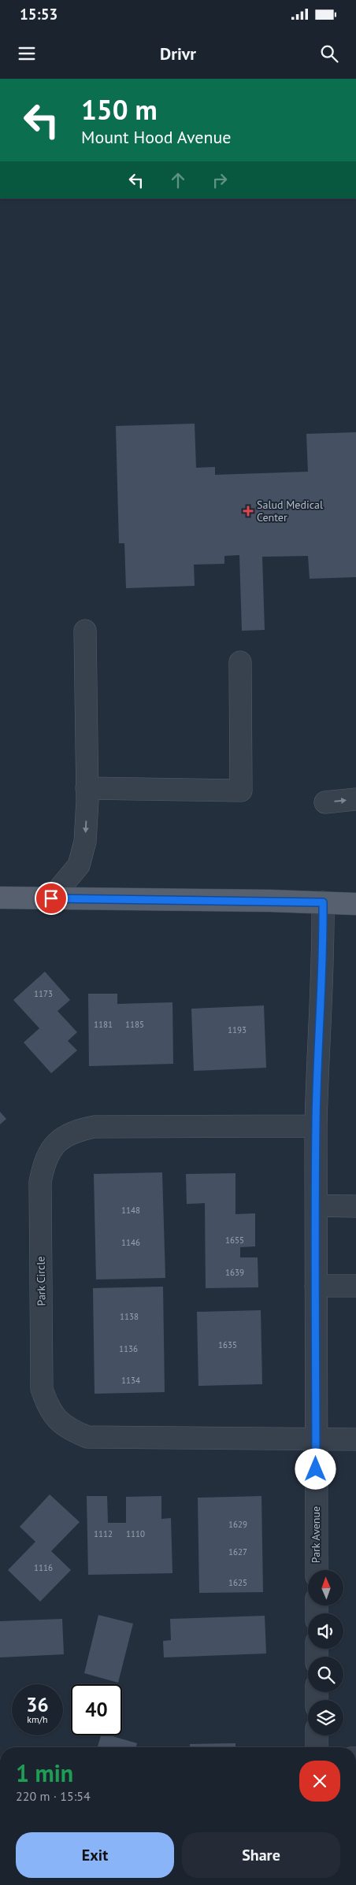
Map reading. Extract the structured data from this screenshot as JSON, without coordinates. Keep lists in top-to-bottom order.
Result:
{
  "streets": {
    "street": ["Park Circle", "Park Avenue"]
  },
  "crossings": [
    ["Park Circle", "Park Avenue"]
  ],
  "places": {
    "health": ["Salud Medical Center"]
  },
  "house_numbers": [
    "1173",
    "1181",
    "1185",
    "1193",
    "1148",
    "1655",
    "1146",
    "1639",
    "1138",
    "1635",
    "1136",
    "1134",
    "1629",
    "1112",
    "1110",
    "1627",
    "1116",
    "1625"
  ],
  "north": "top",
  "page": {
    "status": "15:53",
    "header": "Drivr",
    "turn": ["150 m", "Mount Hood Avenue"],
    "speed": "36 km/h",
    "limit": "40",
    "heading": ["1 min", "220 m · 15:54"],
    "buttons": ["Exit", "Share"]
  }
}
